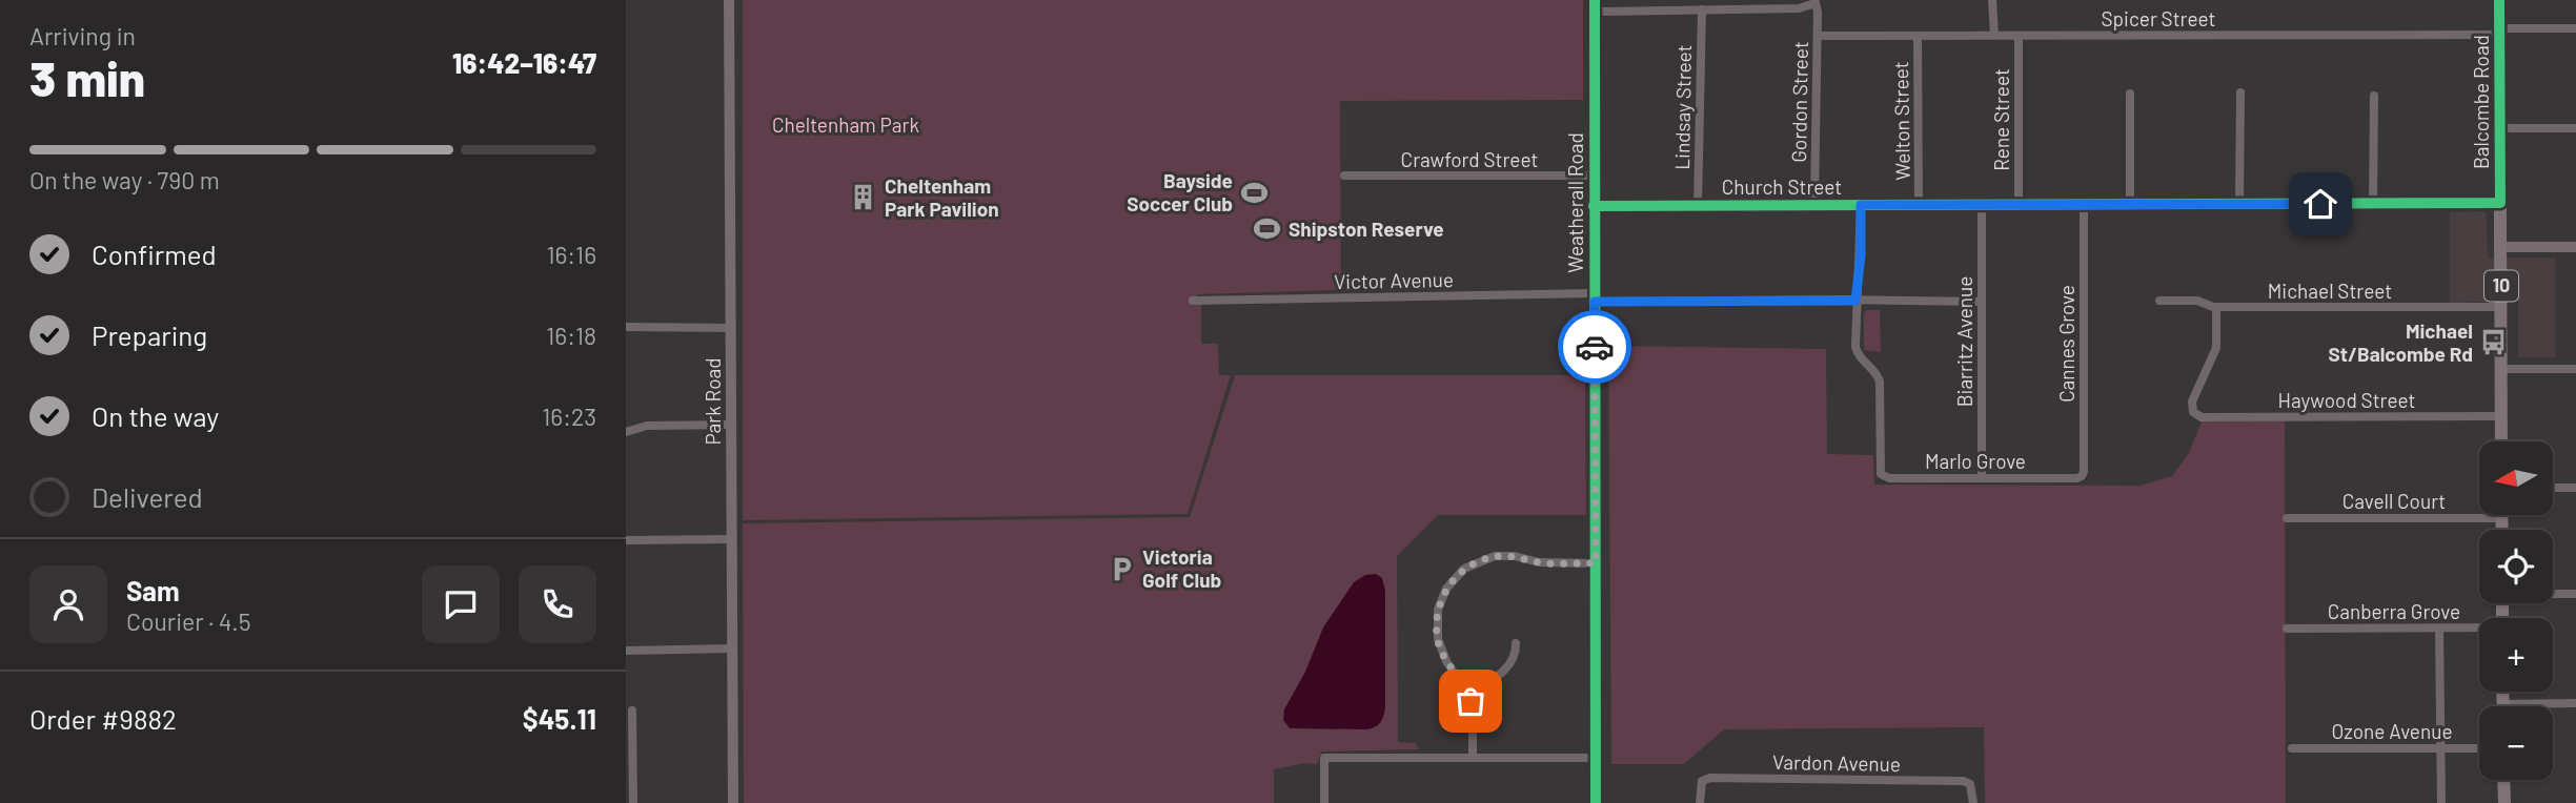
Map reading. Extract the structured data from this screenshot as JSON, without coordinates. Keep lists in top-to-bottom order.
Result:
{
  "streets": {
    "main road": ["Balcombe Road", "10"],
    "street": [
      "Spicer Street",
      "Gordon Street",
      "Lindsay Street",
      "Rene Street",
      "Welton Street",
      "Crawford Street",
      "Church Street",
      "Weatherall Road",
      "Victor Avenue",
      "Michael Street",
      "Biarritz Avenue",
      "Cannes Grove",
      "Haywood Street",
      "Park Road",
      "Marlo Grove",
      "Cavell Court",
      "Canberra Grove",
      "Ozone Avenue",
      "Vardon Avenue"
    ]
  },
  "crossings": [
    ["Spicer Street", "Gordon Street"],
    ["Spicer Street", "Balcombe Road"],
    ["Spicer Street", "Rene Street"],
    ["Spicer Street", "Welton Street"],
    ["Gordon Street", "Church Street"],
    ["Balcombe Road", "Church Street"],
    ["Balcombe Road", "Michael Street"],
    ["Balcombe Road", "Haywood Street"],
    ["Lindsay Street", "Church Street"],
    ["Rene Street", "Church Street"],
    ["Welton Street", "Church Street"],
    ["Crawford Street", "Weatherall Road"],
    ["Church Street", "Weatherall Road"],
    ["Church Street", "Biarritz Avenue"],
    ["Church Street", "Cannes Grove"],
    ["Weatherall Road", "Victor Avenue"],
    ["Victor Avenue", "Biarritz Avenue"],
    ["Victor Avenue", "Marlo Grove"],
    ["Michael Street", "Haywood Street"],
    ["Biarritz Avenue", "Marlo Grove"],
    ["Cannes Grove", "Marlo Grove"]
  ],
  "parks": ["Cheltenham Park"],
  "places": {
    "sports": ["Bayside Soccer Club", "Shipston Reserve"],
    "building": ["Cheltenham Park Pavilion"],
    "bus stop": ["Michael St/Balcombe Rd"],
    "parking": ["Victoria Golf Club"]
  },
  "north": "left",
  "page": {
    "heading": ["3 min", "Arriving in", "16:42–16:47"],
    "panel": [
      "Sam",
      "Courier · 4.5",
      "Order #9882",
      "$45.11"
    ],
    "bar": "On the way · 790 m",
    "list": [
      ["Confirmed", "16:16"],
      ["Preparing", "16:18"],
      ["On the way", "16:23"],
      "Delivered"
    ],
    "map_buttons": ["+", "−"]
  }
}
